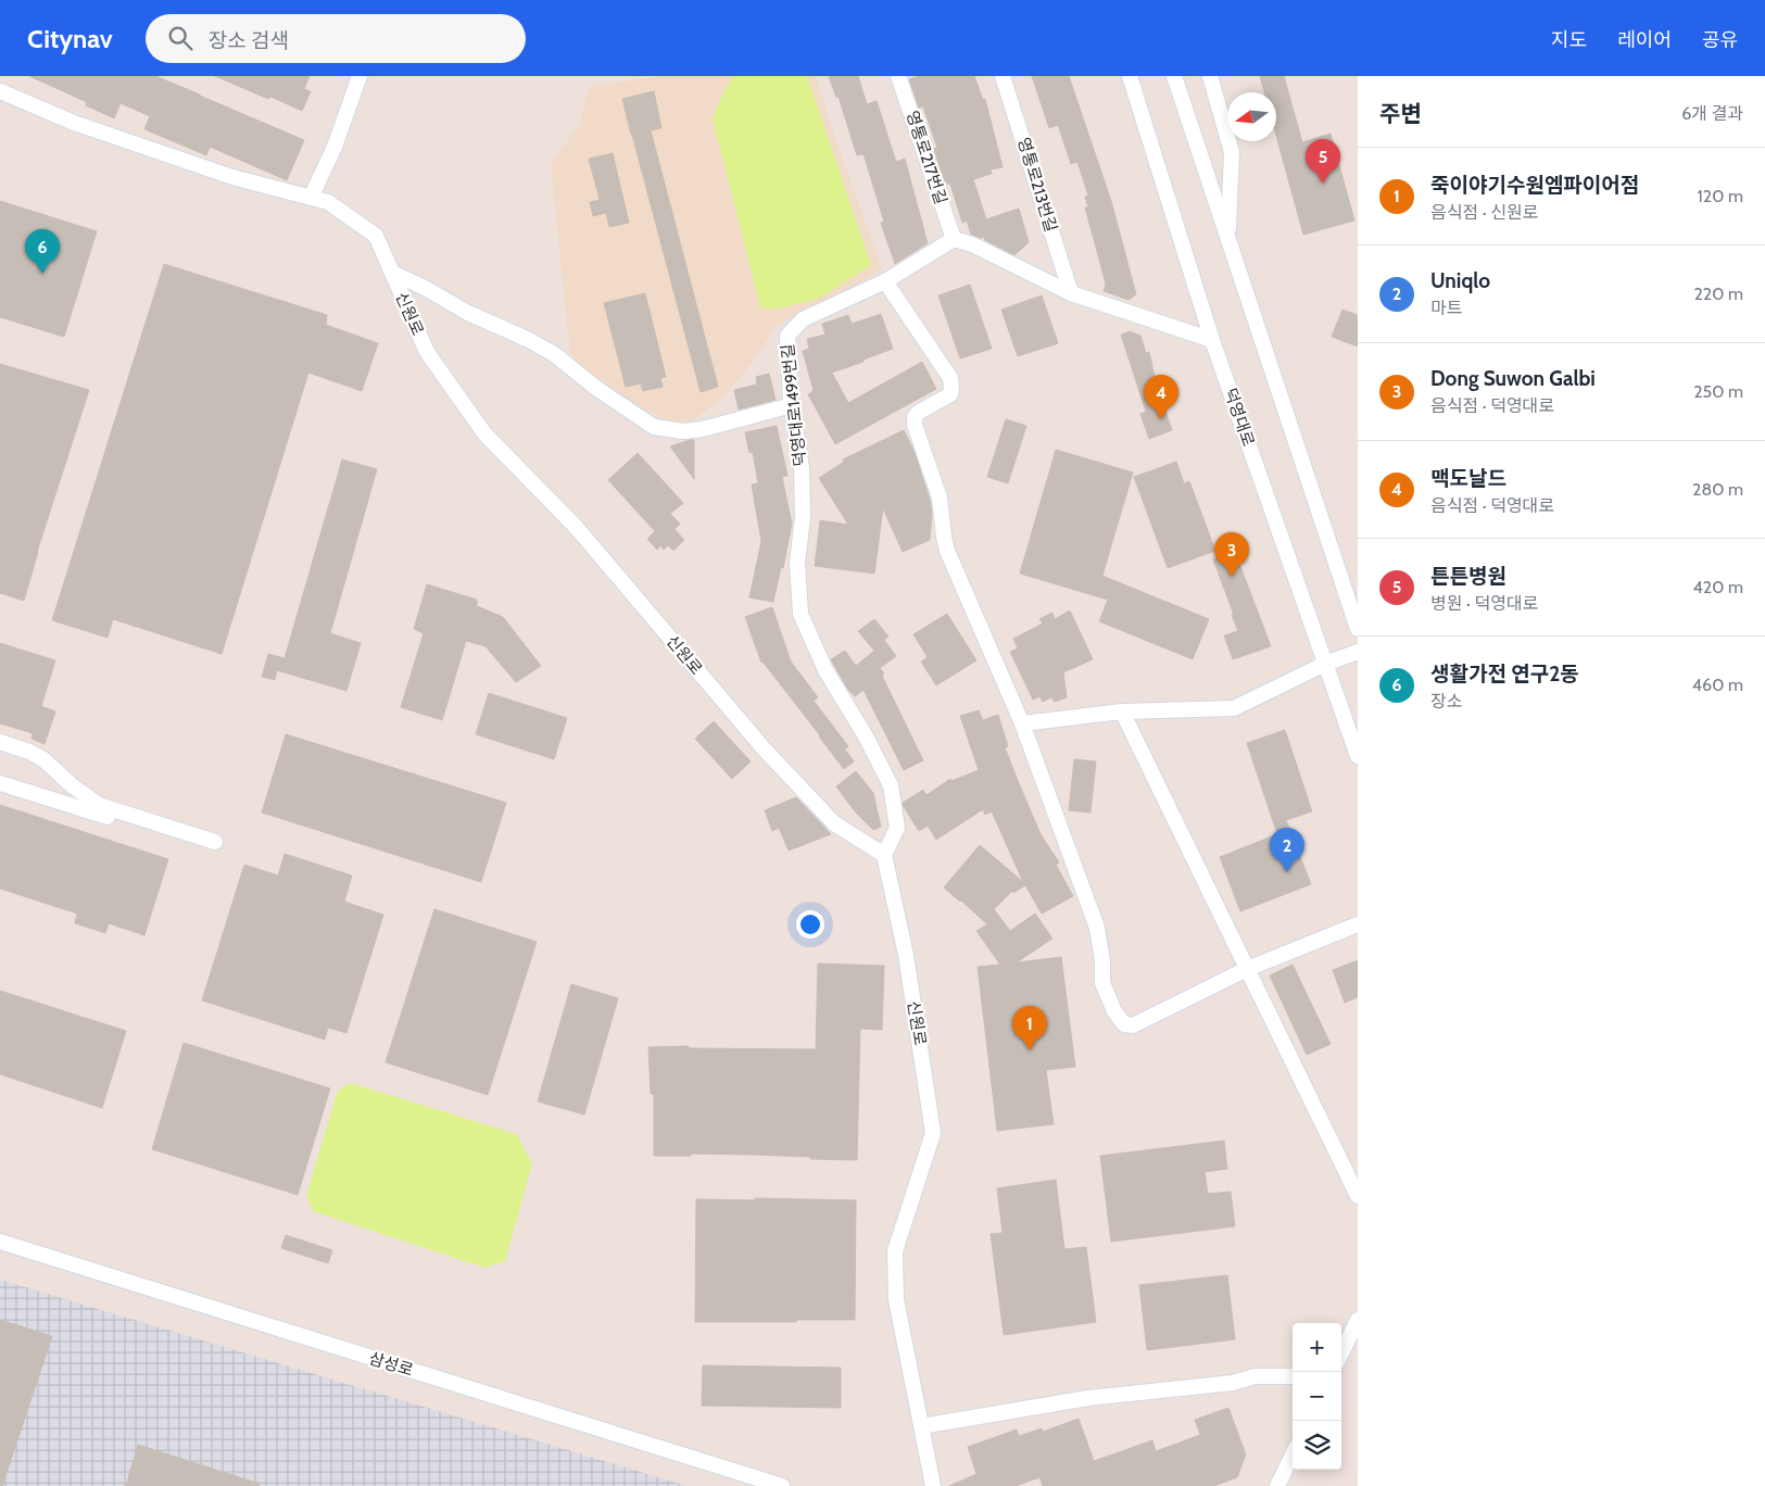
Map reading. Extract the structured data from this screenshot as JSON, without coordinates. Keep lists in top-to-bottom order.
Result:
{
  "streets": {
    "street": [
      "영통로217번길",
      "영통로213번길",
      "신원로",
      "덕영대로1499번길",
      "덕영대로",
      "삼성로"
    ]
  },
  "crossings": [
    ["영통로217번길", "덕영대로1499번길"],
    ["신원로", "덕영대로1499번길"]
  ],
  "north": "left",
  "page": {
    "header": "Citynav",
    "search": "장소 검색",
    "nav": ["지도", "레이어", "공유"],
    "heading": ["주변", "6개 결과"],
    "pins": [
      "5",
      "6",
      "4",
      "3",
      "2",
      "1"
    ],
    "list": [
      {
        "mark": "1",
        "name": "죽이야기수원엠파이어점",
        "note": "음식점 · 신원로",
        "value": "120 m"
      },
      {
        "mark": "2",
        "name": "Uniqlo",
        "note": "마트",
        "value": "220 m"
      },
      {
        "mark": "3",
        "name": "Dong Suwon Galbi",
        "note": "음식점 · 덕영대로",
        "value": "250 m"
      },
      {
        "mark": "4",
        "name": "맥도날드",
        "note": "음식점 · 덕영대로",
        "value": "280 m"
      },
      {
        "mark": "5",
        "name": "튼튼병원",
        "note": "병원 · 덕영대로",
        "value": "420 m"
      },
      {
        "mark": "6",
        "name": "생활가전 연구2동",
        "note": "장소",
        "value": "460 m"
      }
    ],
    "map_buttons": ["+", "−"]
  }
}
